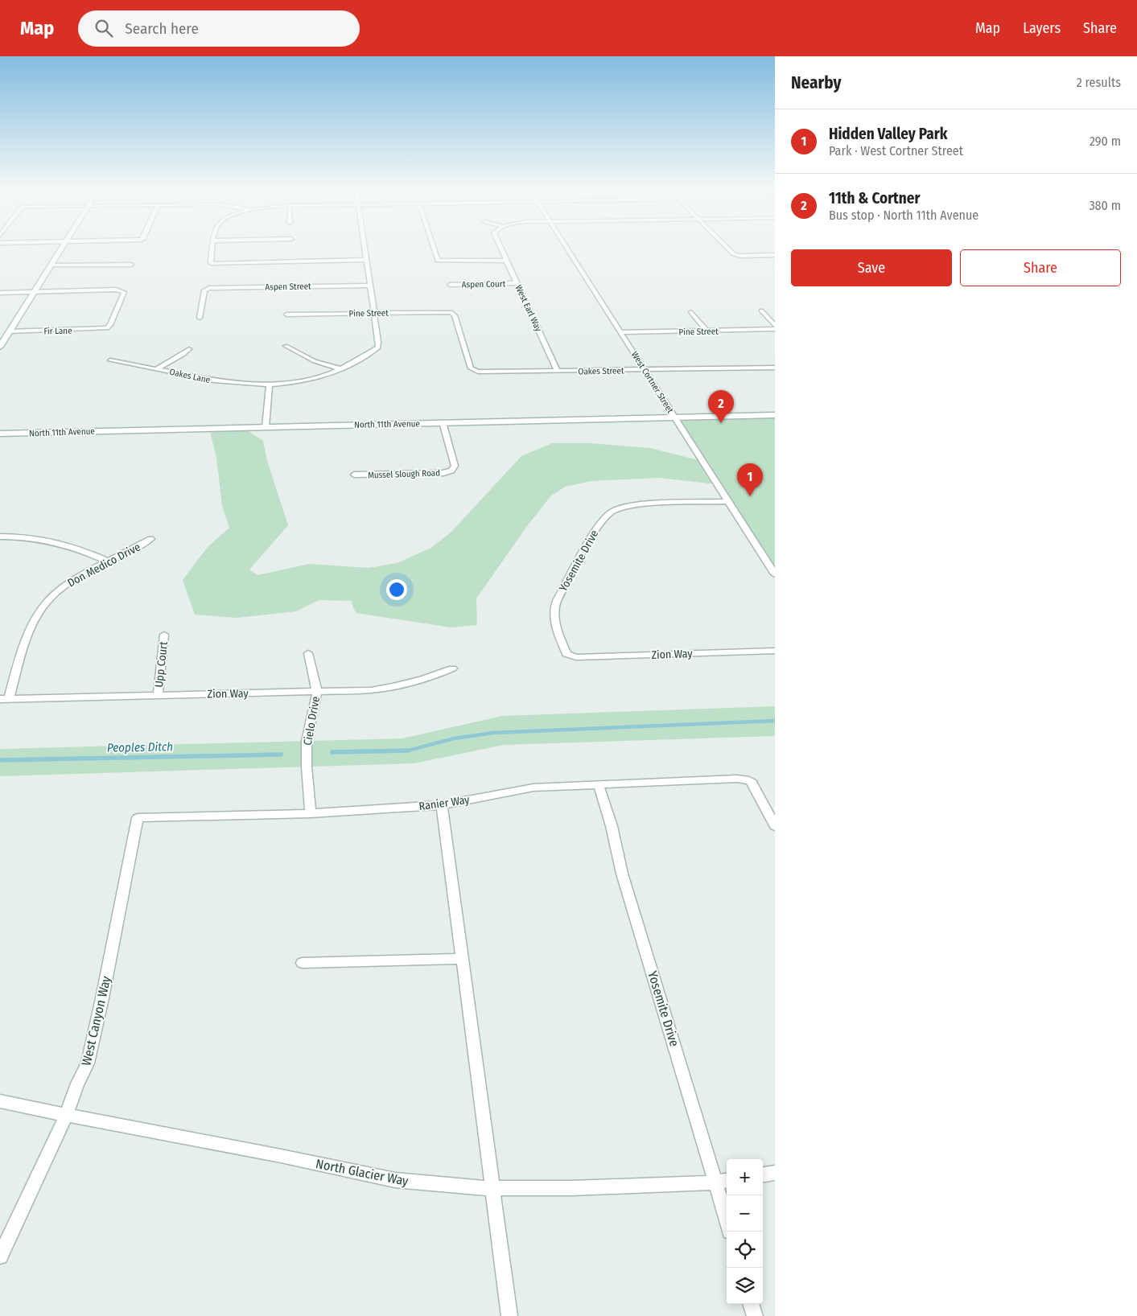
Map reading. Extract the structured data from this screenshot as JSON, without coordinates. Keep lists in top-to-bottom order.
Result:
{
  "streets": {
    "main road": ["North 11th Avenue"],
    "street": [
      "Aspen Court",
      "Aspen Street",
      "West Earl Way",
      "Pine Street",
      "Fir Lane",
      "Oakes Street",
      "Oakes Lane",
      "West Cortner Street",
      "Mussel Slough Road",
      "Yosemite Drive",
      "Don Medico Drive",
      "Zion Way",
      "Upp Court",
      "Cielo Drive",
      "Ranier Way",
      "West Canyon Way",
      "North Glacier Way"
    ]
  },
  "crossings": [
    ["Aspen Court", "West Earl Way"],
    ["West Earl Way", "Oakes Street"],
    ["Pine Street", "Oakes Street"],
    ["Pine Street", "Oakes Lane"],
    ["Pine Street", "West Cortner Street"],
    ["Oakes Street", "West Cortner Street"],
    ["West Cortner Street", "North 11th Avenue"],
    ["West Cortner Street", "Yosemite Drive"],
    ["North 11th Avenue", "Mussel Slough Road"],
    ["Yosemite Drive", "Zion Way"],
    ["Yosemite Drive", "Ranier Way"],
    ["Yosemite Drive", "North Glacier Way"],
    ["Don Medico Drive", "Zion Way"],
    ["Zion Way", "Upp Court"],
    ["Zion Way", "Cielo Drive"],
    ["Cielo Drive", "Ranier Way"],
    ["Ranier Way", "West Canyon Way"],
    ["West Canyon Way", "North Glacier Way"]
  ],
  "water": ["Peoples Ditch"],
  "page": {
    "header": "Map",
    "search": "Search here",
    "nav": ["Map", "Layers", "Share"],
    "heading": ["Nearby", "2 results"],
    "list": [
      {
        "mark": "1",
        "name": "Hidden Valley Park",
        "note": "Park · West Cortner Street",
        "value": "290 m"
      },
      {
        "mark": "2",
        "name": "11th & Cortner",
        "note": "Bus stop · North 11th Avenue",
        "value": "380 m"
      }
    ],
    "buttons": ["Save", "Share"],
    "pins": ["2", "1"],
    "map_buttons": ["+", "−"]
  }
}
